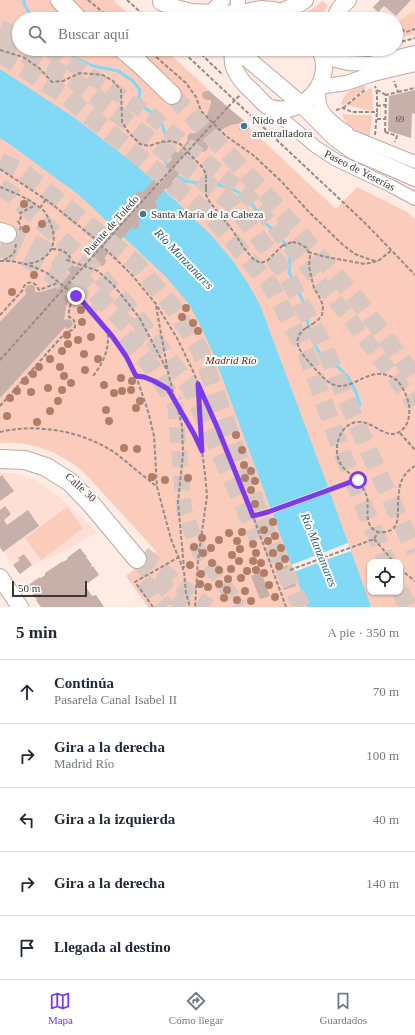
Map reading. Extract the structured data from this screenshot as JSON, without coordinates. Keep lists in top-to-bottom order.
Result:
{
  "streets": {
    "main road": ["Paseo de Yeserías"],
    "path": ["Puente de Toledo"]
  },
  "water": ["Río Manzanares"],
  "parks": ["Madrid Río"],
  "places": ["Nido de ametralladora", "Santa María de la Cabeza"],
  "house_numbers": ["69"],
  "scale_bar": "50 m",
  "page": {
    "search": "Buscar aquí",
    "scale": "50 m",
    "heading": ["5 min", "A pie · 350 m"],
    "list": [
      ["Continúa", "Pasarela Canal Isabel II", "70 m"],
      ["Gira a la derecha", "Madrid Río", "100 m"],
      ["Gira a la izquierda", "40 m"],
      ["Gira a la derecha", "140 m"],
      "Llegada al destino"
    ],
    "nav": ["Mapa", "Cómo llegar", "Guardados"]
  }
}
